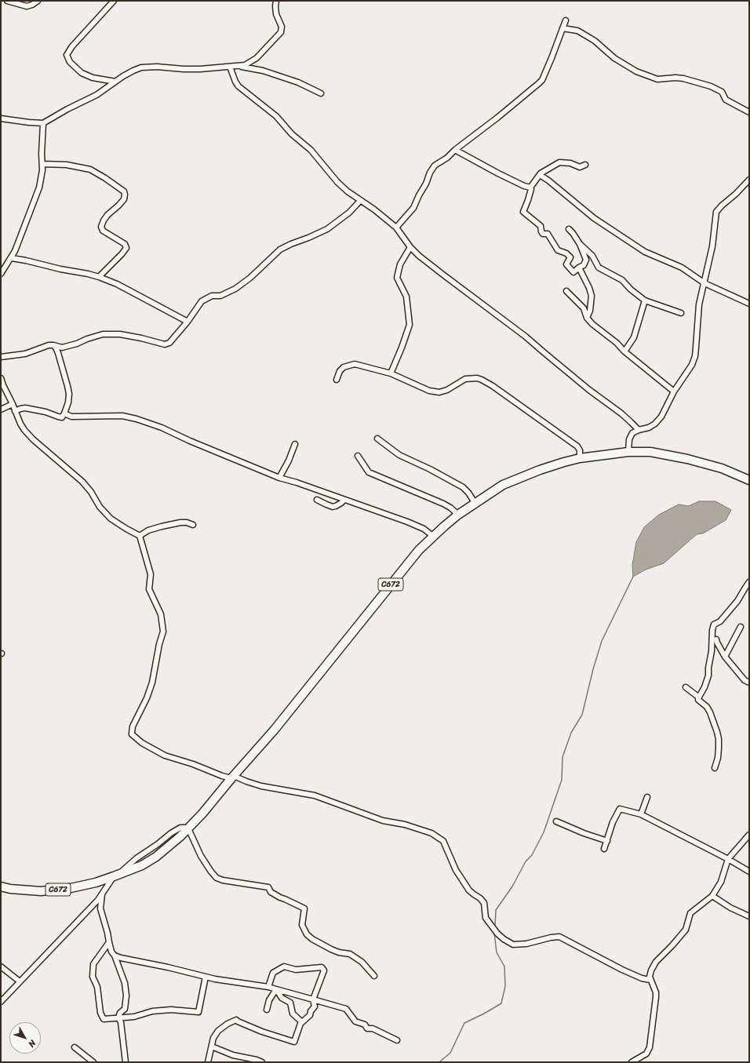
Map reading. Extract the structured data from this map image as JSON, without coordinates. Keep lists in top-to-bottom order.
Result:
{
  "streets": {
    "main road": ["C672"]
  },
  "north": "bottom right"
}
